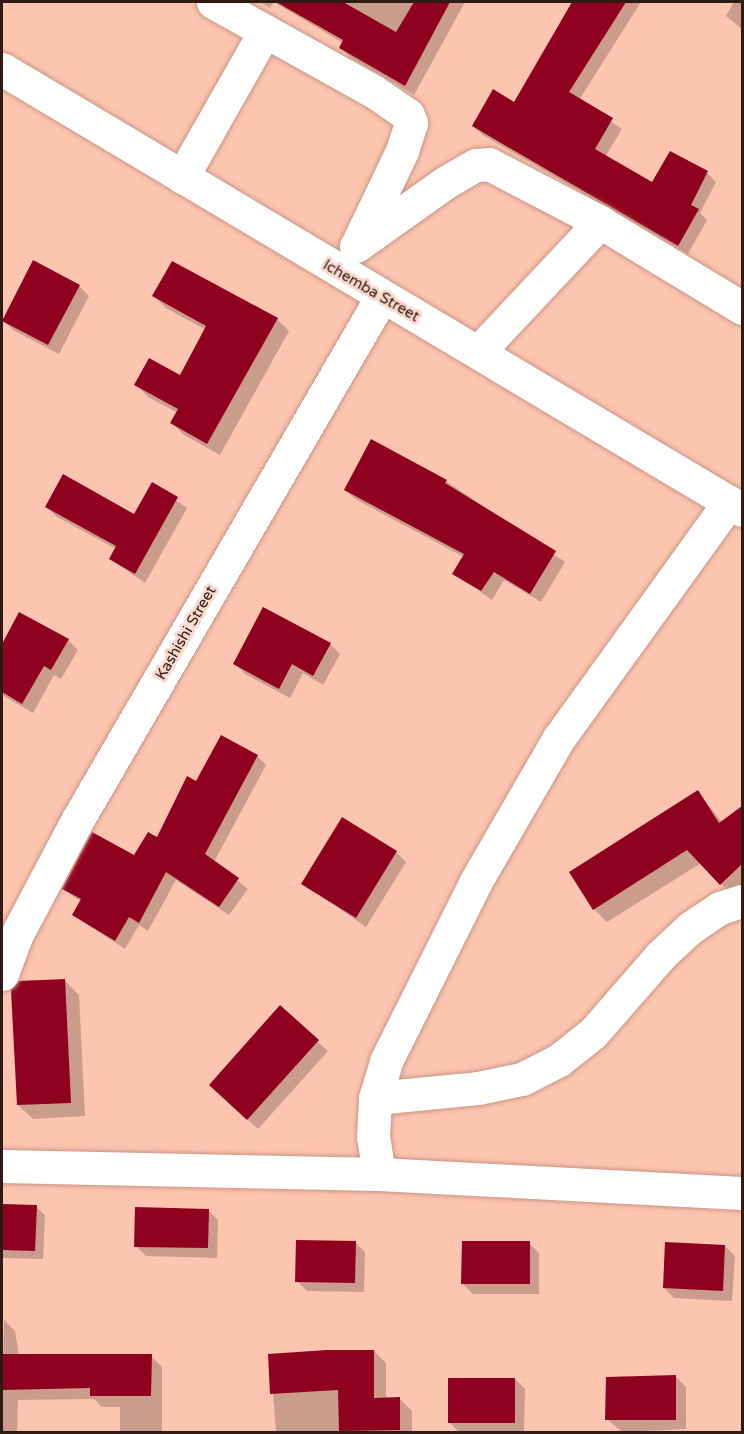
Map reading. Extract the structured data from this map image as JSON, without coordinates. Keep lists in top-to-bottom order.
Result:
{
  "streets": {
    "street": ["Ichemba Street", "Kashishi Street"]
  },
  "crossings": [
    ["Ichemba Street", "Kashishi Street"]
  ]
}
